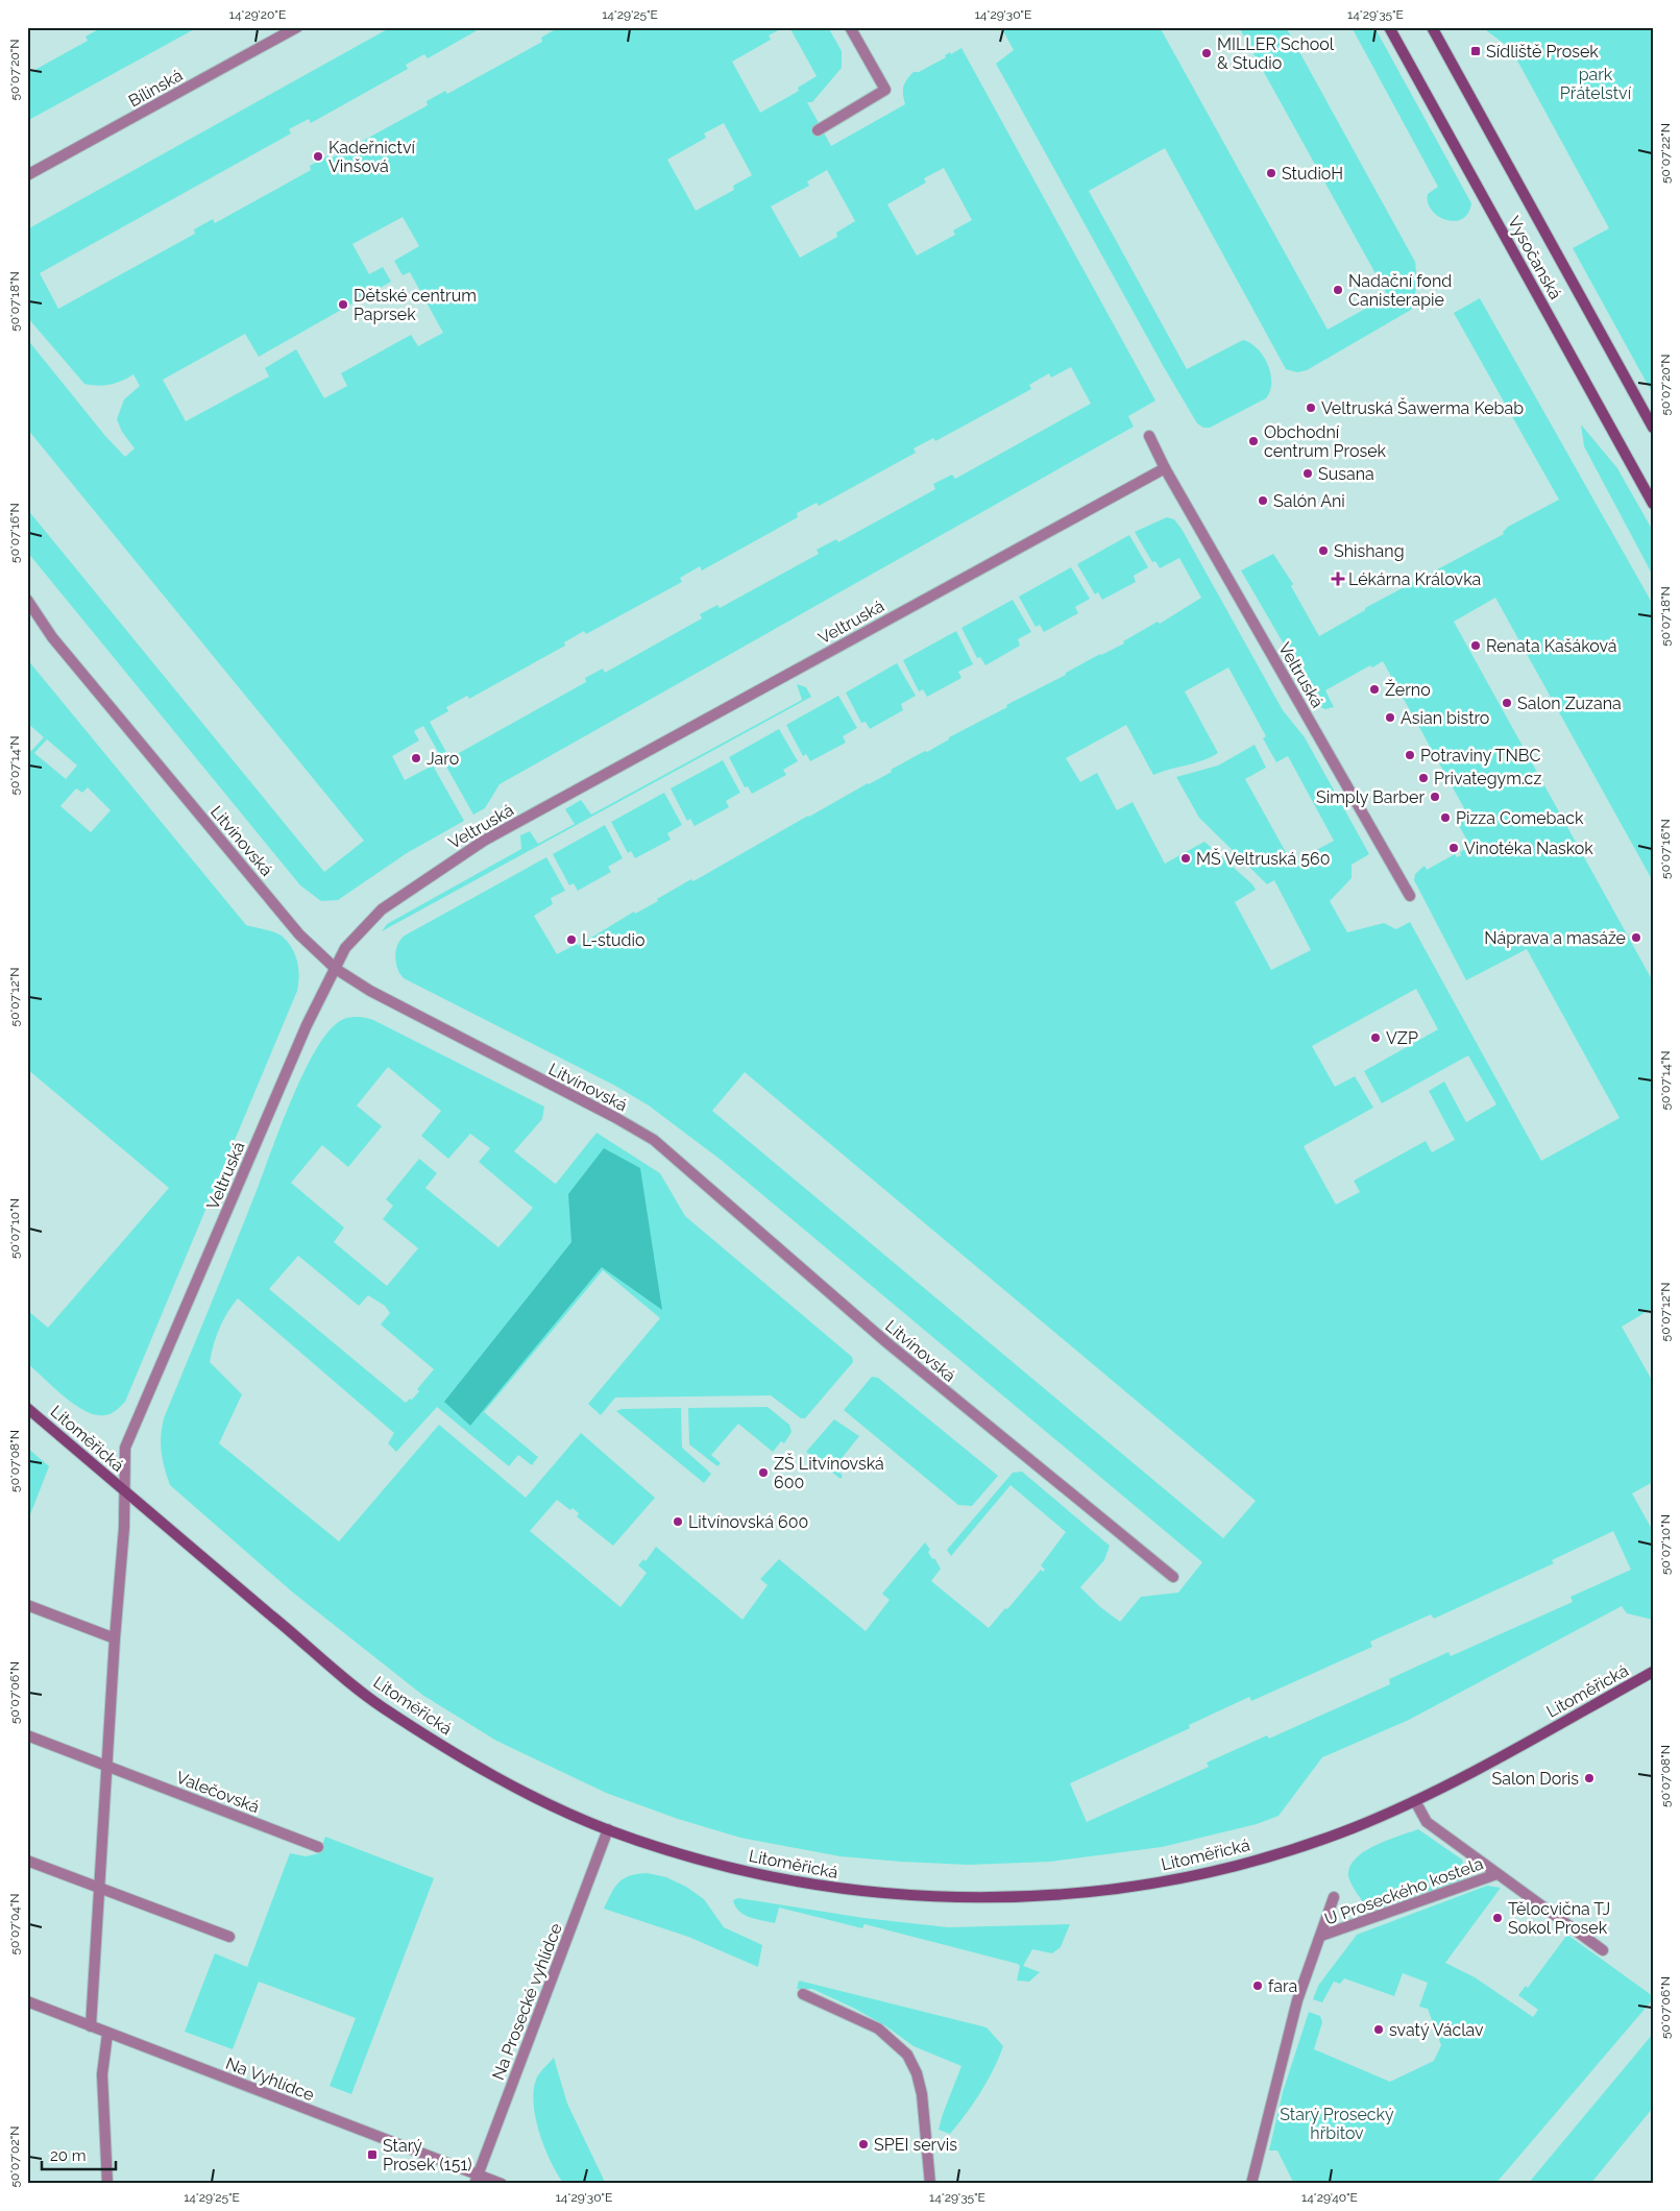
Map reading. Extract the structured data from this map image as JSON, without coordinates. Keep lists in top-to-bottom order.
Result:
{
  "streets": {
    "street": [
      "Bílinská",
      "Vysočanská",
      "Veltruská",
      "Litvínovská",
      "Litoměřická",
      "Valečovská",
      "U Proseckého kostela",
      "Na Prosecké vyhlídce",
      "Na Vyhlídce"
    ]
  },
  "crossings": [
    ["Veltruská", "Litvínovská"],
    ["Veltruská", "Litoměřická"],
    ["Litoměřická", "U Proseckého kostela"],
    ["Litoměřická", "Na Prosecké vyhlídce"],
    ["Na Prosecké vyhlídce", "Na Vyhlídce"]
  ],
  "parks": ["park Přátelství", "Starý Prosecký hřbitov"],
  "places": {
    "transit": ["Sídliště Prosek", "Starý Prosek (151)"],
    "other": [
      "MILLER School & Studio",
      "Kadeřnictví Vinšová",
      "StudioH",
      "Nadační fond Canisterapie",
      "Dětské centrum Paprsek",
      "Veltruská Šawerma Kebab",
      "Obchodní centrum Prosek",
      "Susana",
      "Salón Ani",
      "Shishang",
      "Renata Kašáková",
      "Žerno",
      "Salon Zuzana",
      "Asian bistro",
      "Potraviny TNBC",
      "Jaro",
      "Privategym.cz",
      "Simply Barber",
      "Pizza Comeback",
      "Vinotéka Naskok",
      "MŠ Veltruská 560",
      "Náprava a masáže",
      "L-studio",
      "VZP",
      "ZŠ Litvínovská 600",
      "Litvínovská 600",
      "Salon Doris",
      "Tělocvična TJ Sokol Prosek",
      "fara",
      "svatý Václav",
      "SPEI servis"
    ],
    "health": ["Lékárna Královka"]
  },
  "scale_bar": "20 m",
  "coordinates": [
    "14°29'20\"E",
    "14°29'25\"E",
    "14°29'30\"E",
    "14°29'35\"E",
    "50°07'20\"N",
    "50°07'22\"N",
    "50°07'18\"N",
    "50°07'16\"N",
    "50°07'14\"N",
    "50°07'12\"N",
    "50°07'10\"N",
    "50°07'08\"N",
    "50°07'06\"N",
    "50°07'04\"N",
    "50°07'02\"N",
    "14°29'40\"E"
  ]
}
